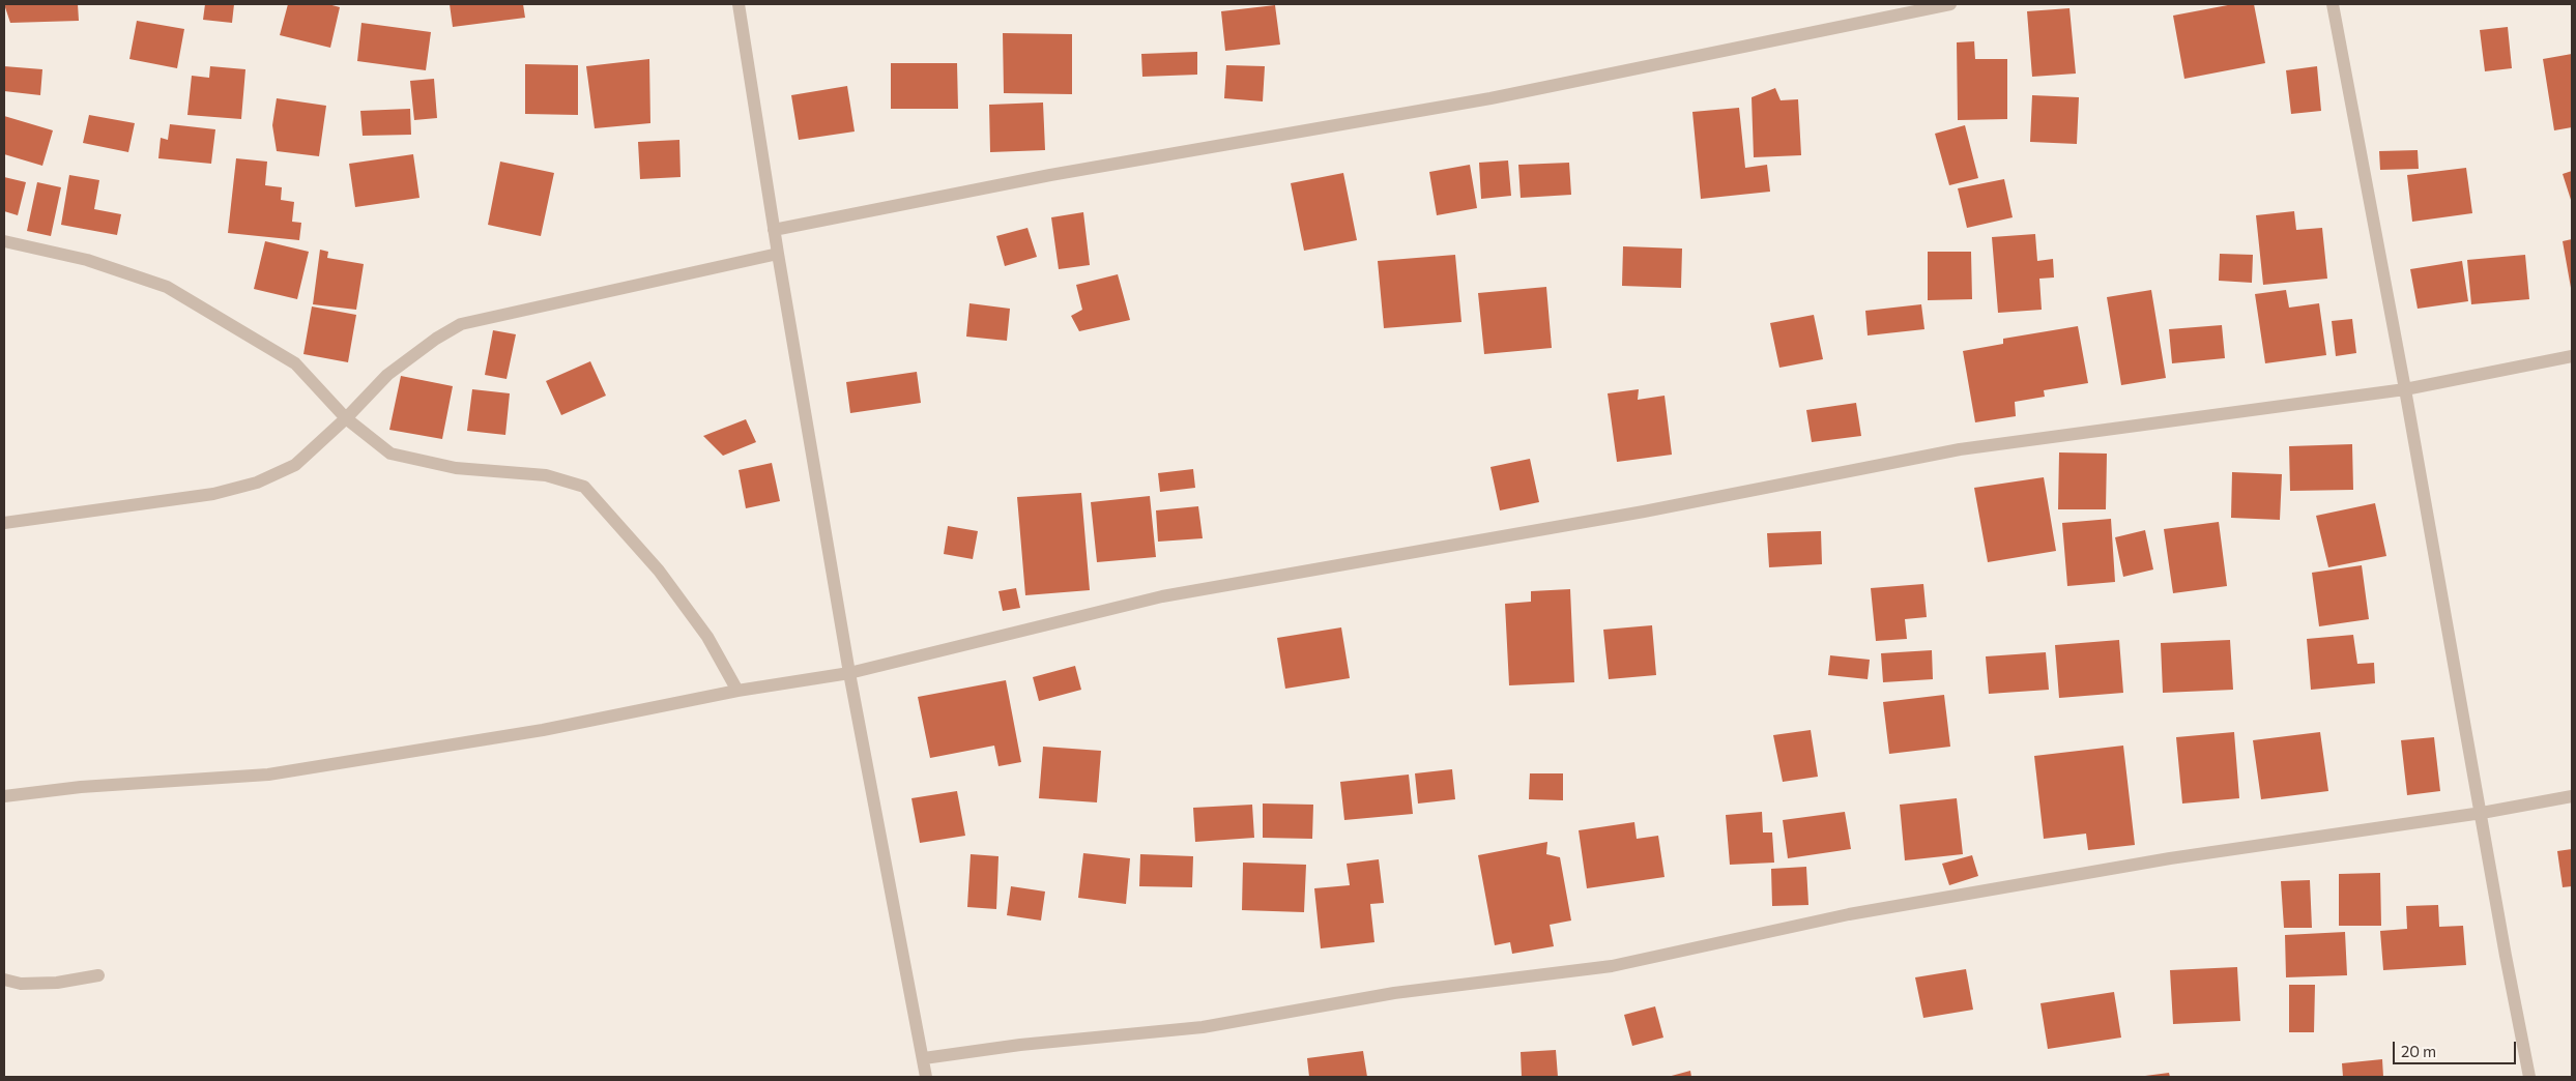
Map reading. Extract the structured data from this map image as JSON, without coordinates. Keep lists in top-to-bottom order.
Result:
{
  "scale_bar": "20 m"
}
